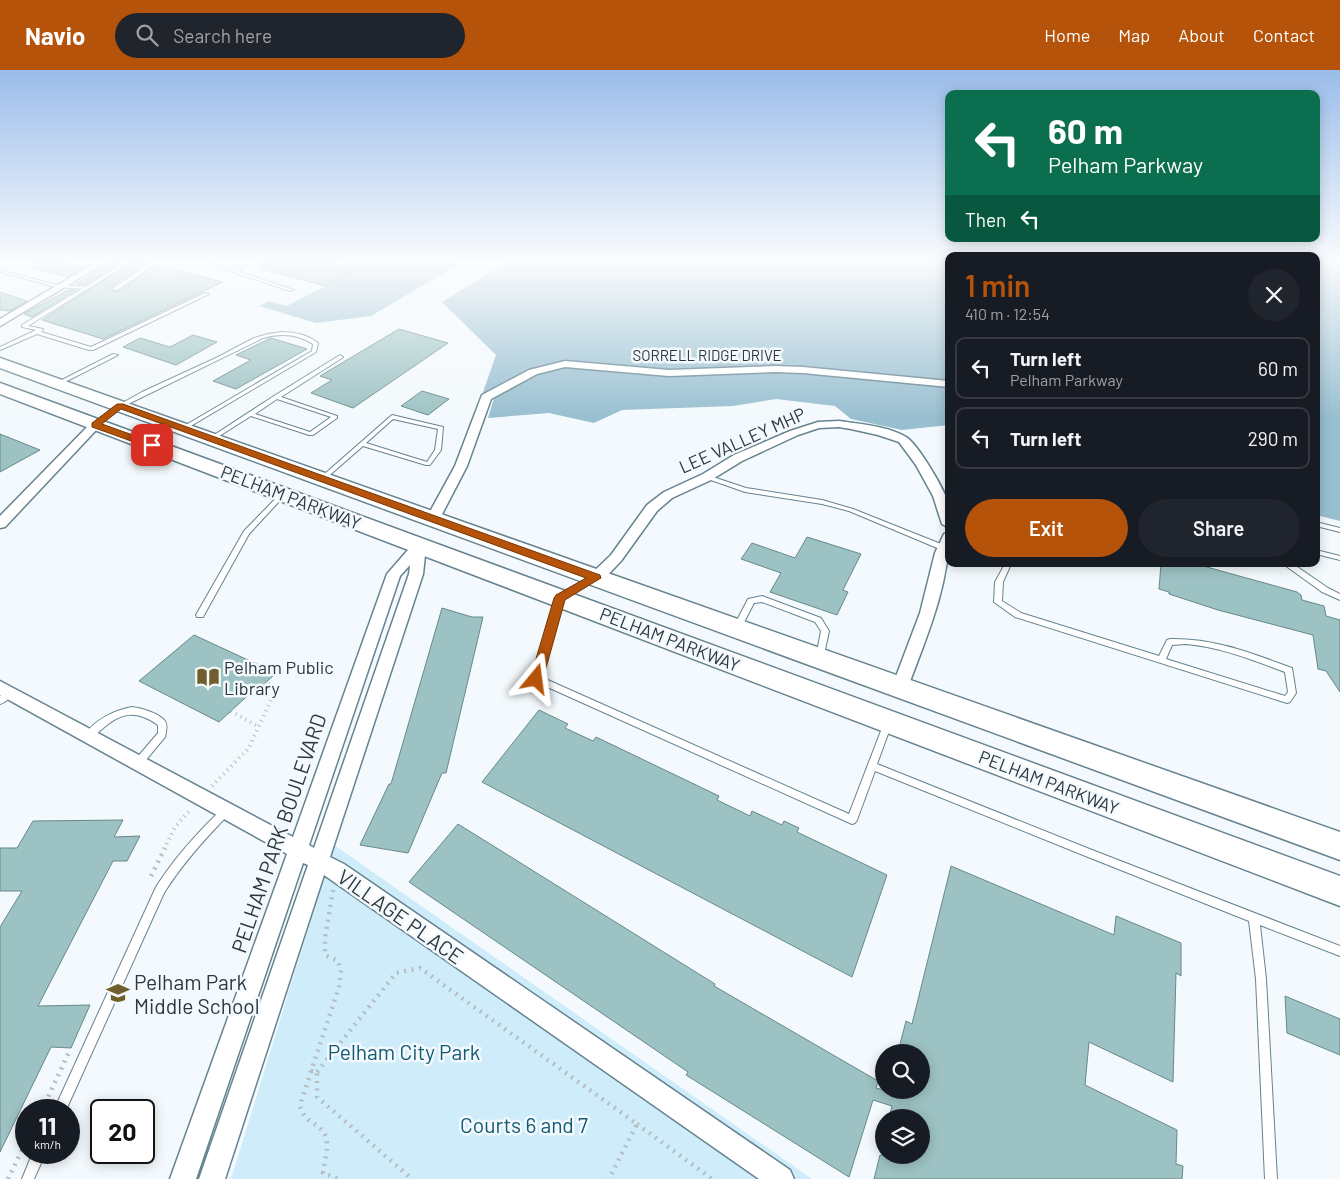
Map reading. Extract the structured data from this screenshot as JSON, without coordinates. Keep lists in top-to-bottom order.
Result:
{
  "streets": {
    "main road": ["PELHAM PARKWAY"],
    "street": [
      "SORRELL RIDGE DRIVE",
      "LEE VALLEY MHP",
      "PELHAM PARK BOULEVARD",
      "VILLAGE PLACE"
    ]
  },
  "crossings": [
    ["SORRELL RIDGE DRIVE", "PELHAM PARKWAY"],
    ["LEE VALLEY MHP", "PELHAM PARKWAY"],
    ["PELHAM PARKWAY", "PELHAM PARK BOULEVARD"],
    ["PELHAM PARK BOULEVARD", "VILLAGE PLACE"]
  ],
  "parks": ["Pelham City Park", "Courts 6 and 7"],
  "places": {
    "library": ["Pelham Public Library"],
    "school or university": ["Pelham Park Middle School"]
  },
  "page": {
    "header": "Navio",
    "search": "Search here",
    "nav": [
      "Home",
      "Map",
      "About",
      "Contact"
    ],
    "turn": ["60 m", "Pelham Parkway"],
    "then": "Then",
    "heading": ["1 min", "410 m · 12:54"],
    "list": [
      {
        "name": "Turn left",
        "note": "Pelham Parkway",
        "value": "60 m"
      },
      {
        "name": "Turn left",
        "value": "290 m"
      }
    ],
    "buttons": ["Exit", "Share"],
    "speed": "11 km/h",
    "limit": "20"
  }
}
